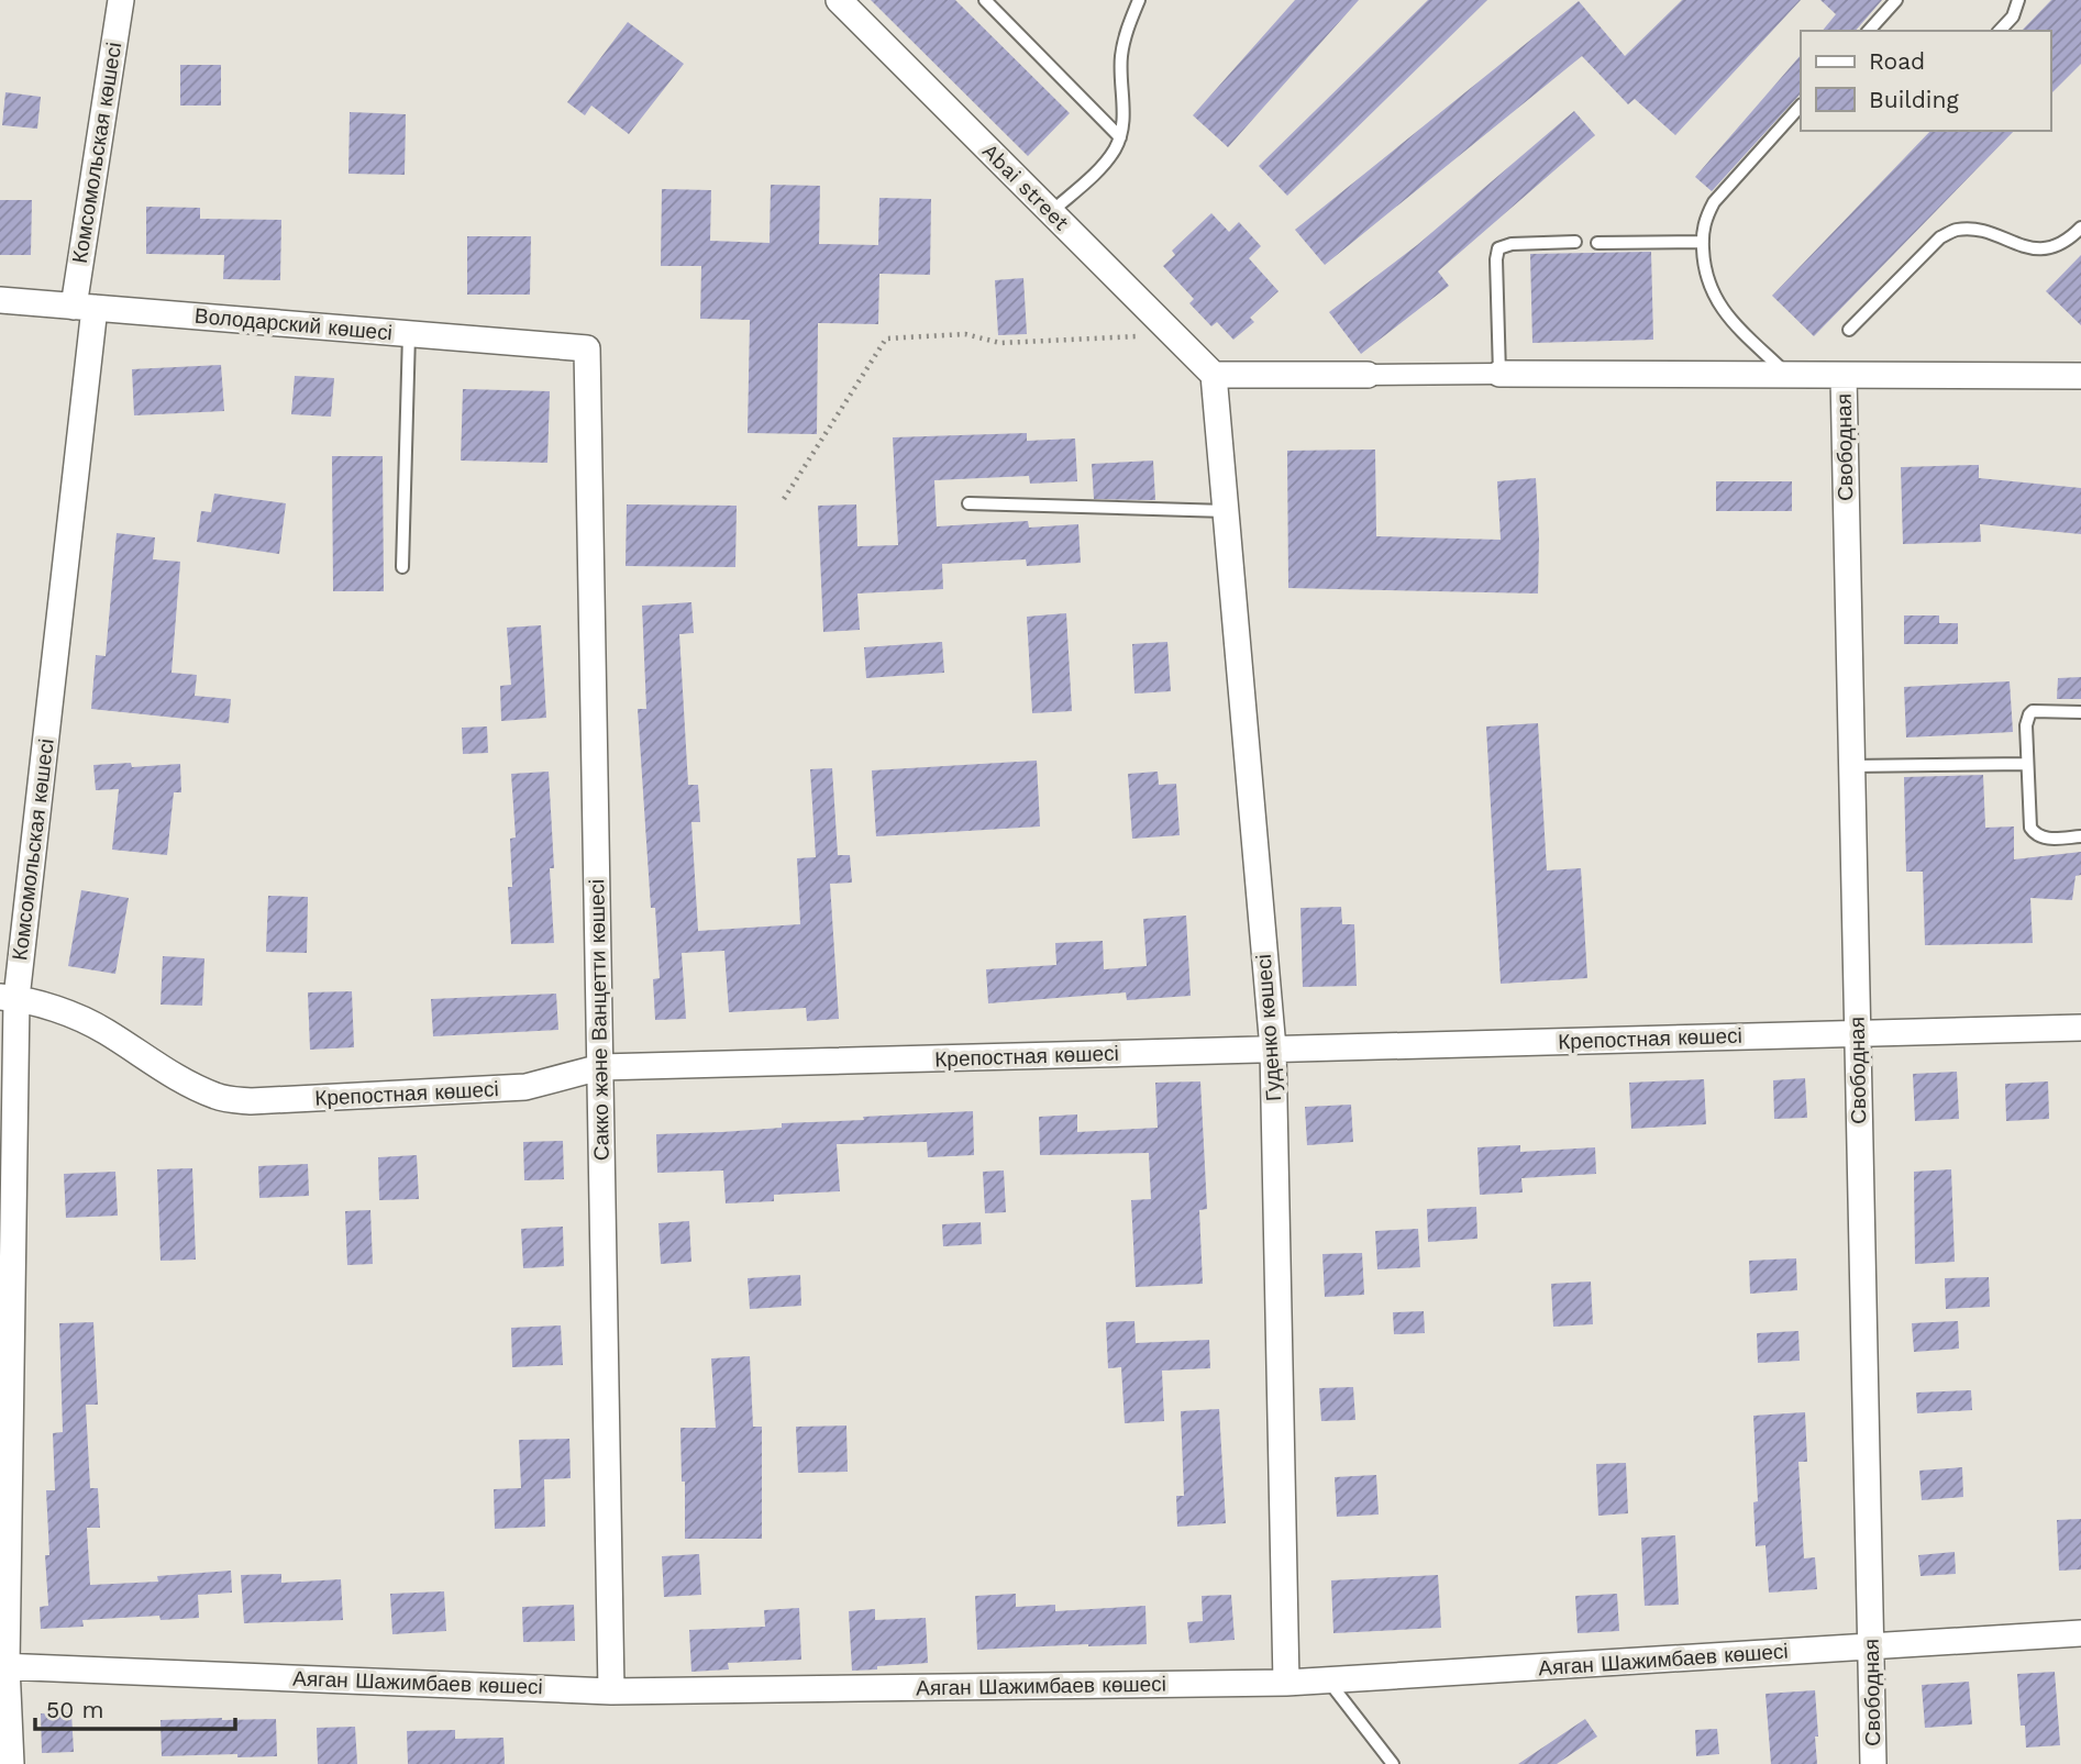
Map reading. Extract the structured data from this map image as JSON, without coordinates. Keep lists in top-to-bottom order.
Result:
{
  "streets": {
    "street": [
      "Комсомольская көшесі",
      "Abai street",
      "Володарский көшесі",
      "Свободная",
      "Сакко және Ванцетти көшесі",
      "Гуденко көшесі",
      "Крепостная көшесі",
      "Аяган Шажимбаев көшесі"
    ]
  },
  "crossings": [
    ["Комсомольская көшесі", "Володарский көшесі"],
    ["Комсомольская көшесі", "Крепостная көшесі"],
    ["Комсомольская көшесі", "Аяган Шажимбаев көшесі"],
    ["Abai street", "Гуденко көшесі"],
    ["Володарский көшесі", "Сакко және Ванцетти көшесі"],
    ["Свободная", "Крепостная көшесі"],
    ["Свободная", "Аяган Шажимбаев көшесі"],
    ["Сакко және Ванцетти көшесі", "Крепостная көшесі"],
    ["Сакко және Ванцетти көшесі", "Аяган Шажимбаев көшесі"],
    ["Гуденко көшесі", "Крепостная көшесі"],
    ["Гуденко көшесі", "Аяган Шажимбаев көшесі"]
  ],
  "legend": ["Road", "Building"],
  "scale_bar": "50 m"
}
